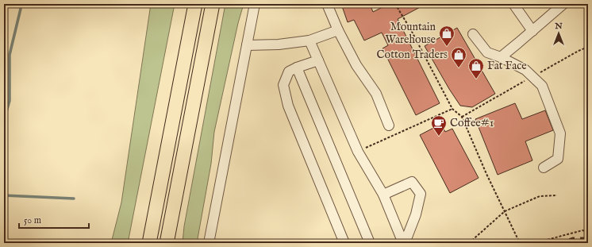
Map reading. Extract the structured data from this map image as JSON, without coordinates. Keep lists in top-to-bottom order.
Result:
{
  "places": {
    "shop": ["Mountain Warehouse", "Cotton Traders", "Fat Face"],
    "cafe": ["Coffee#1"]
  },
  "scale_bar": "50 m",
  "north": "top"
}
